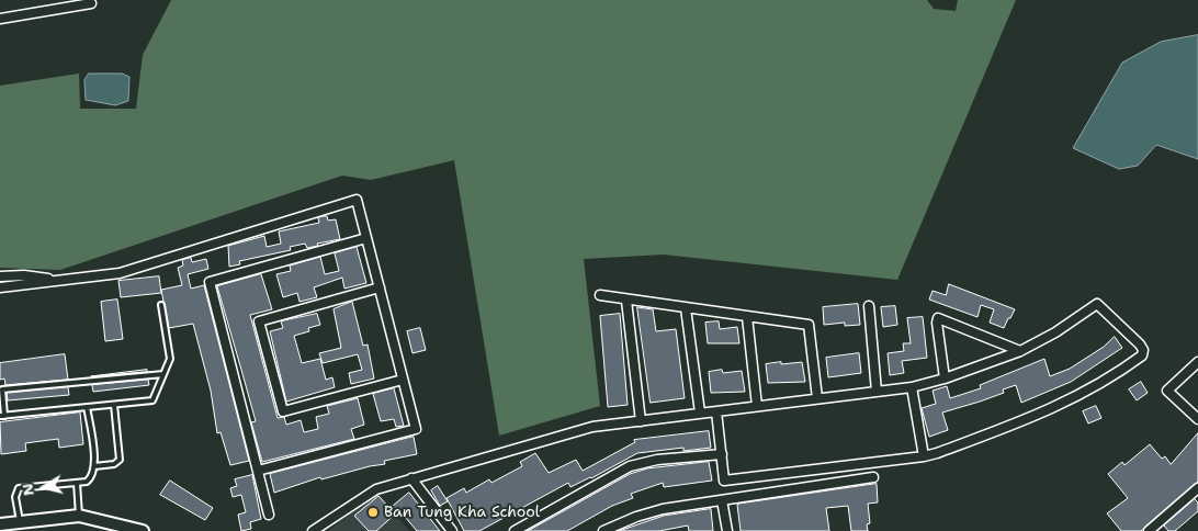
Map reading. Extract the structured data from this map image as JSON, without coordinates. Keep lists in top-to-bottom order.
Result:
{
  "places": ["Ban Tung Kha School"],
  "north": "left"
}
